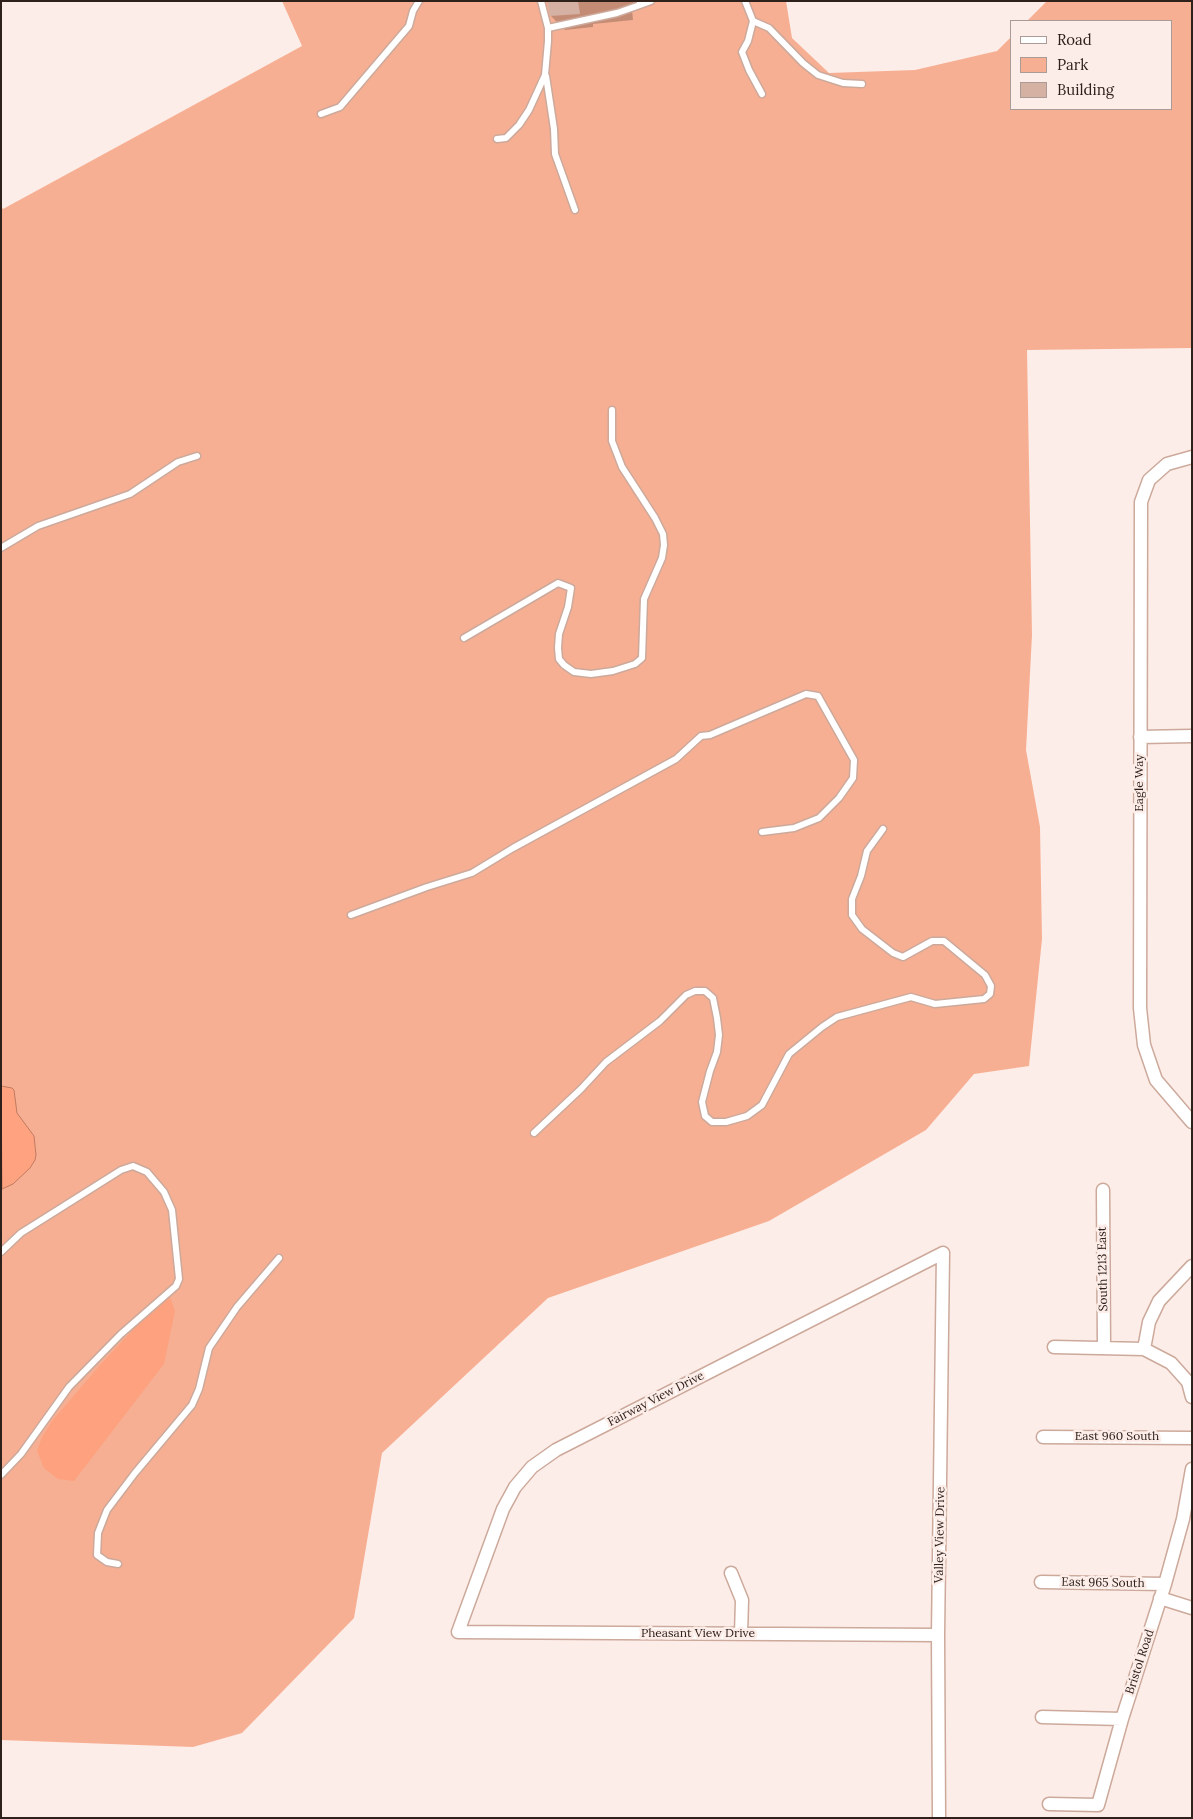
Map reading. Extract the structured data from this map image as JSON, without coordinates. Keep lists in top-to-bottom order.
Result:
{
  "streets": {
    "street": [
      "Eagle Way",
      "South 1213 East",
      "Fairway View Drive",
      "East 960 South",
      "Valley View Drive",
      "East 965 South",
      "Pheasant View Drive",
      "Bristol Road"
    ]
  },
  "crossings": [
    ["Fairway View Drive", "Valley View Drive"],
    ["Fairway View Drive", "Pheasant View Drive"],
    ["Valley View Drive", "Pheasant View Drive"],
    ["East 965 South", "Bristol Road"]
  ],
  "legend": ["Road", "Park", "Building"]
}
